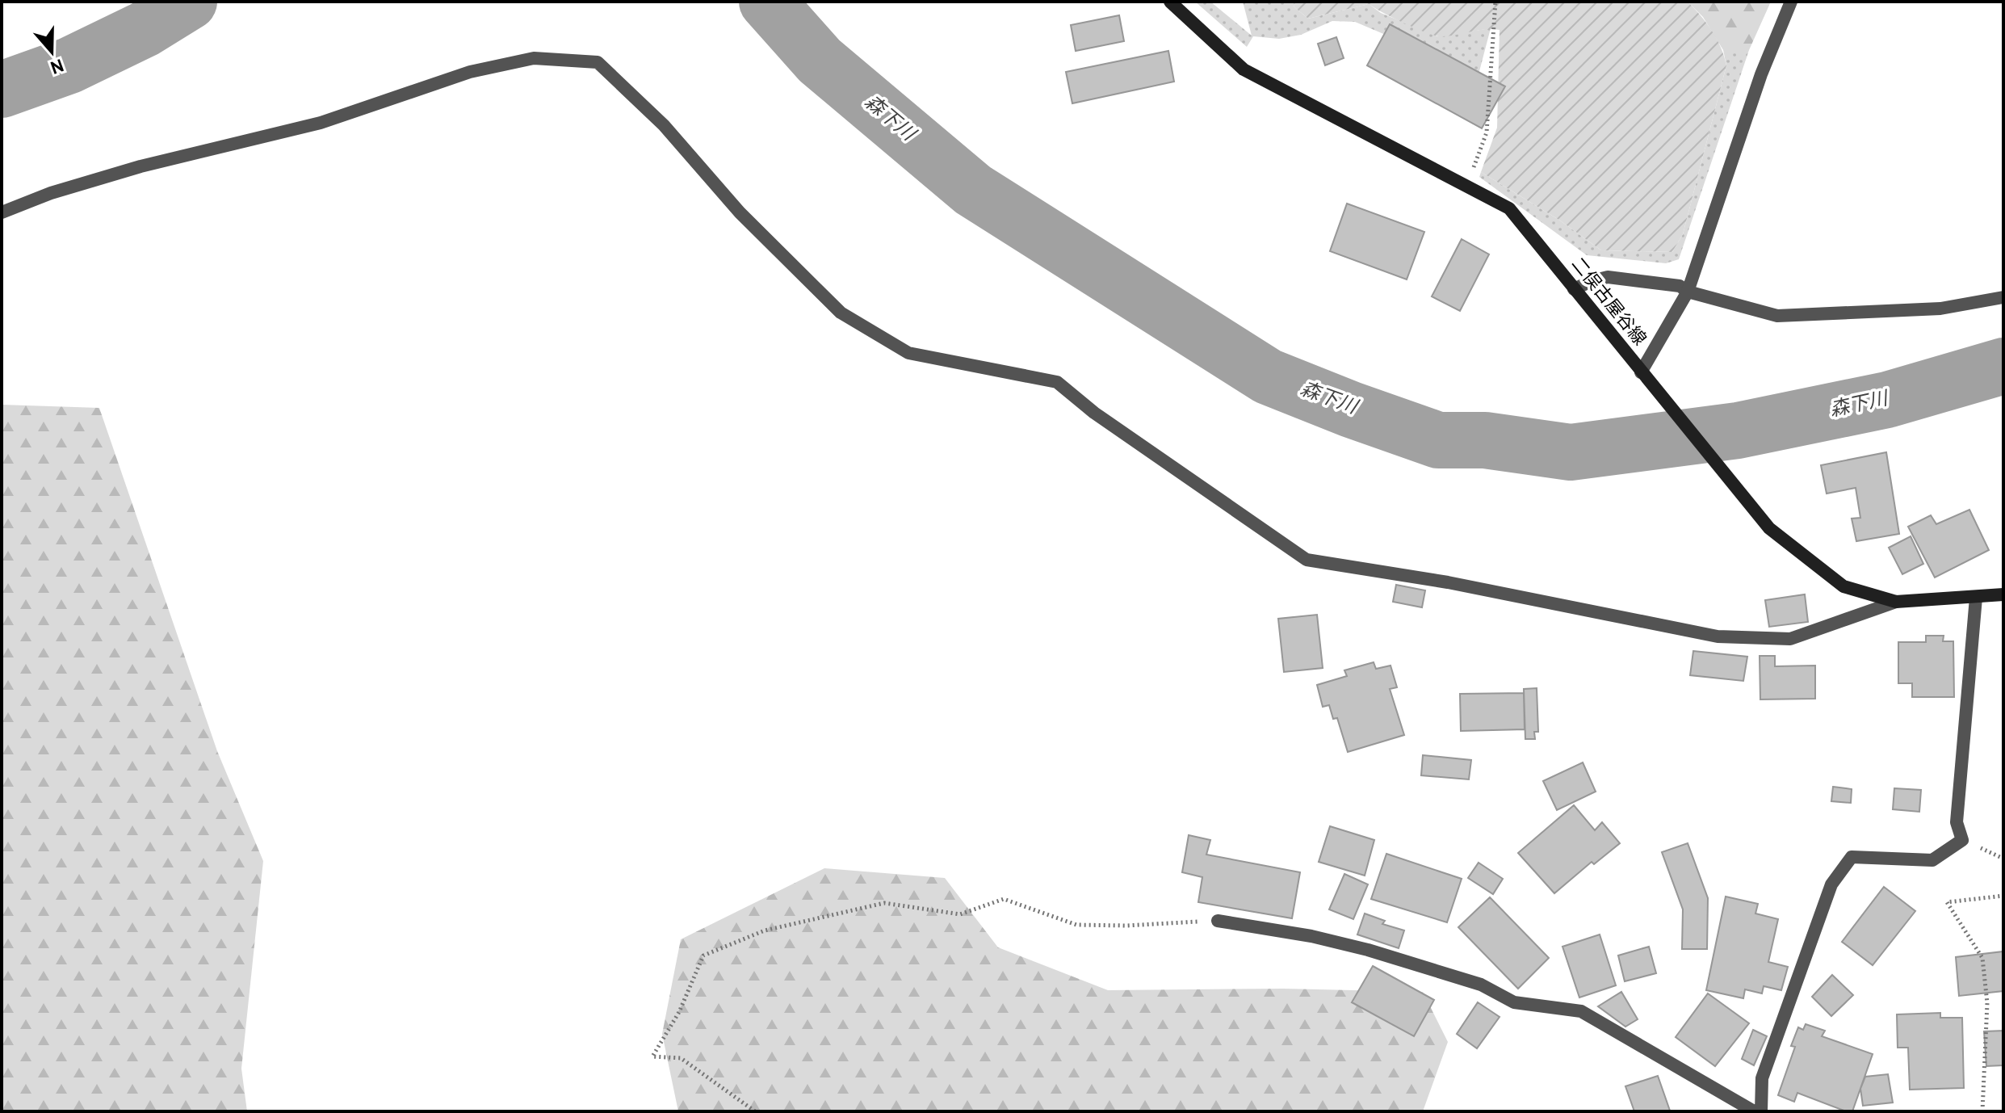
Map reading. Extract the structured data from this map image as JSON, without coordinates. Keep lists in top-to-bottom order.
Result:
{
  "streets": {
    "main road": ["二俣古屋谷線"]
  },
  "water": ["森下川"],
  "north": "bottom"
}
